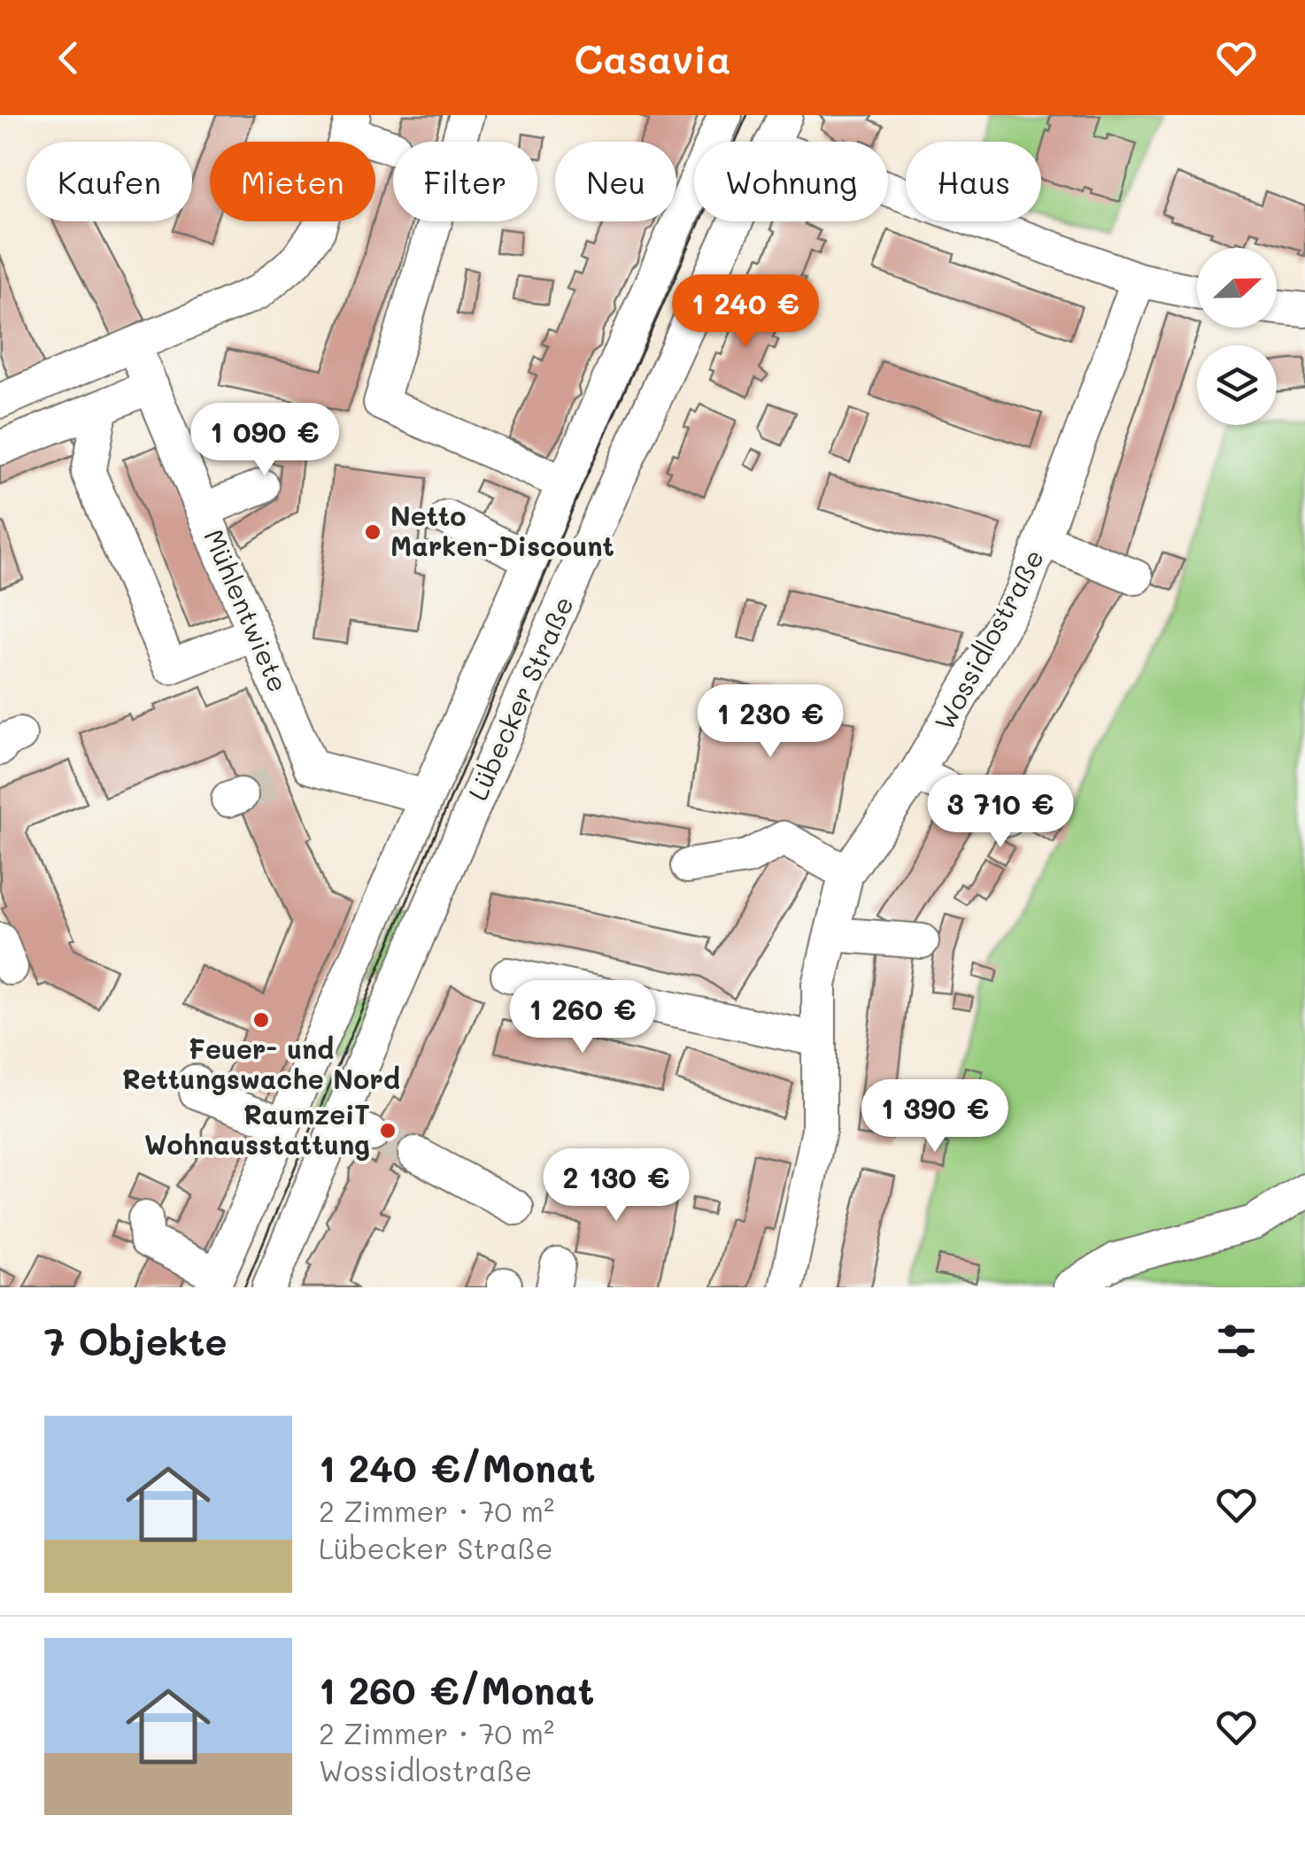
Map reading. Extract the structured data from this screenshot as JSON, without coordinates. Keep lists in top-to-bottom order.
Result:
{
  "streets": {
    "street": ["Mühlentwiete", "Wossidlostraße", "Lübecker Straße"]
  },
  "crossings": [
    ["Mühlentwiete", "Lübecker Straße"]
  ],
  "places": ["Netto Marken-Discount", "Feuer- und Rettungswache Nord", "RaumzeiT Wohnausstattung"],
  "north": "right",
  "page": {
    "header": "Casavia",
    "chip": [
      "Kaufen",
      "Mieten",
      "Filter",
      "Neu",
      "Wohnung",
      "Haus"
    ],
    "price": [
      "1 240 €",
      "1 090 €",
      "1 230 €",
      "3 710 €",
      "1 260 €",
      "1 390 €",
      "2 130 €"
    ],
    "heading": "7 Objekte",
    "list": [
      {
        "name": "1 240 €/Monat",
        "note": "2 Zimmer · 70 m² · Lübecker Straße"
      },
      {
        "name": "1 260 €/Monat",
        "note": "2 Zimmer · 70 m² · Wossidlostraße"
      }
    ]
  }
}
